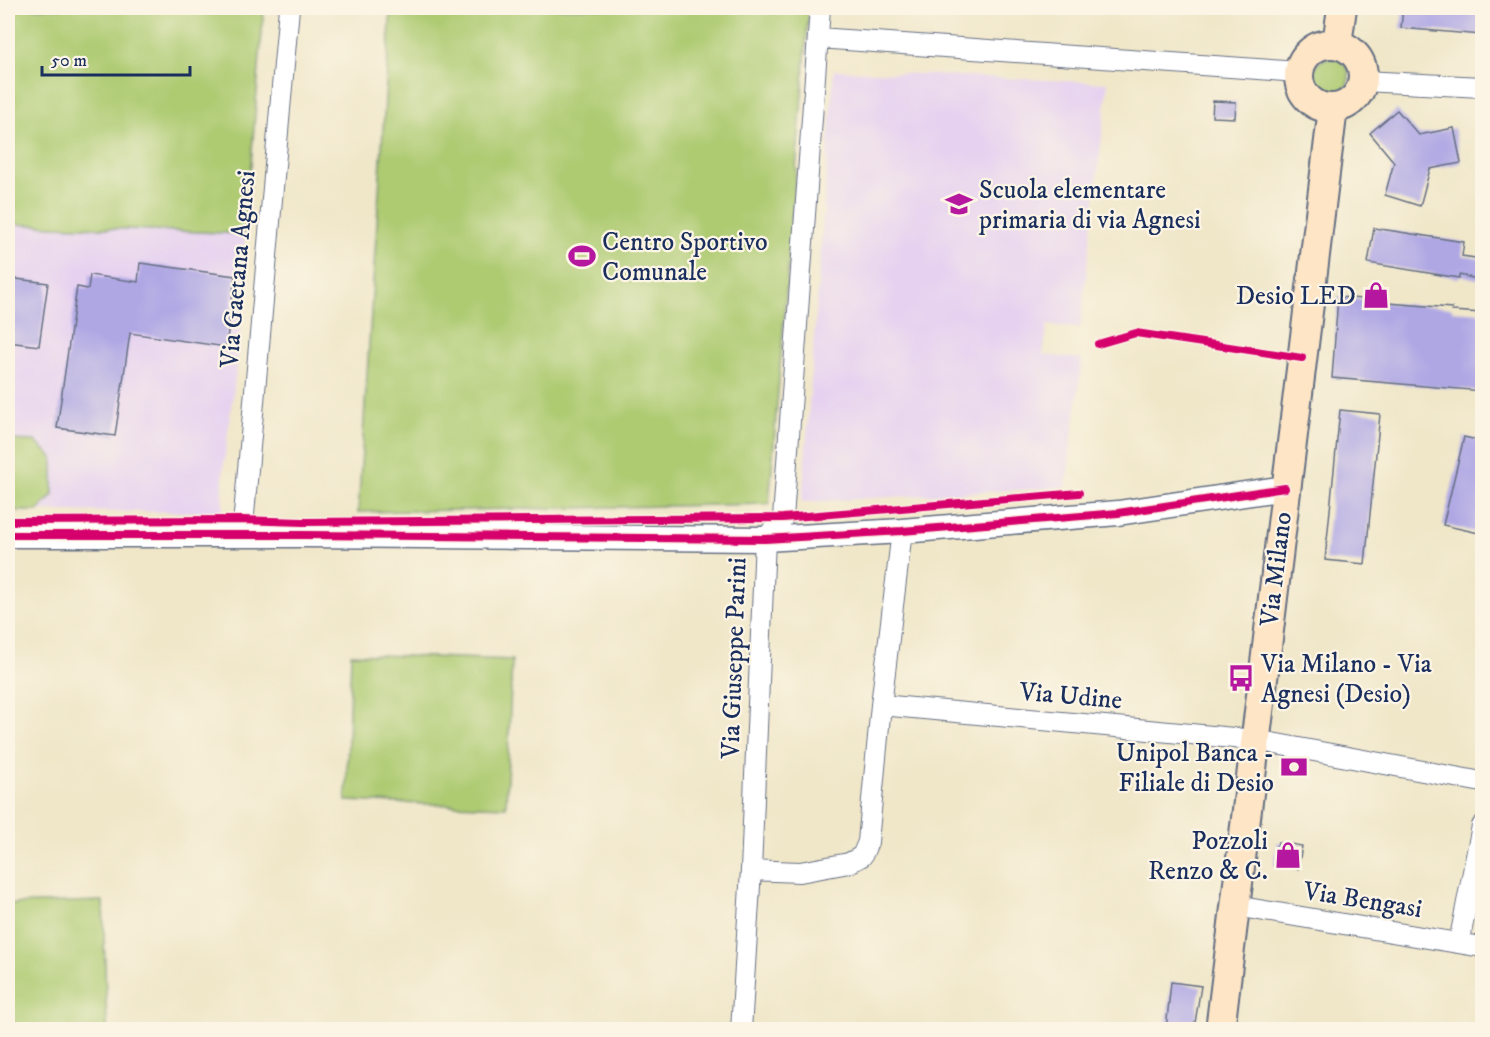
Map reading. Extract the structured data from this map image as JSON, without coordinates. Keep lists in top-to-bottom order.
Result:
{
  "streets": {
    "main road": ["Via Milano"],
    "street": [
      "Via Gaetana Agnesi",
      "Via Giuseppe Parini",
      "Via Udine",
      "Via Bengasi"
    ]
  },
  "crossings": [
    ["Via Milano", "Via Udine"],
    ["Via Milano", "Via Bengasi"]
  ],
  "places": {
    "school or university": ["Scuola elementare primaria di via Agnesi"],
    "sports": ["Centro Sportivo Comunale"],
    "shop": ["Desio LED", "Pozzoli Renzo & C."],
    "bus stop": ["Via Milano - Via Agnesi (Desio)"],
    "bank": ["Unipol Banca - Filiale di Desio"]
  },
  "scale_bar": "50 m"
}
